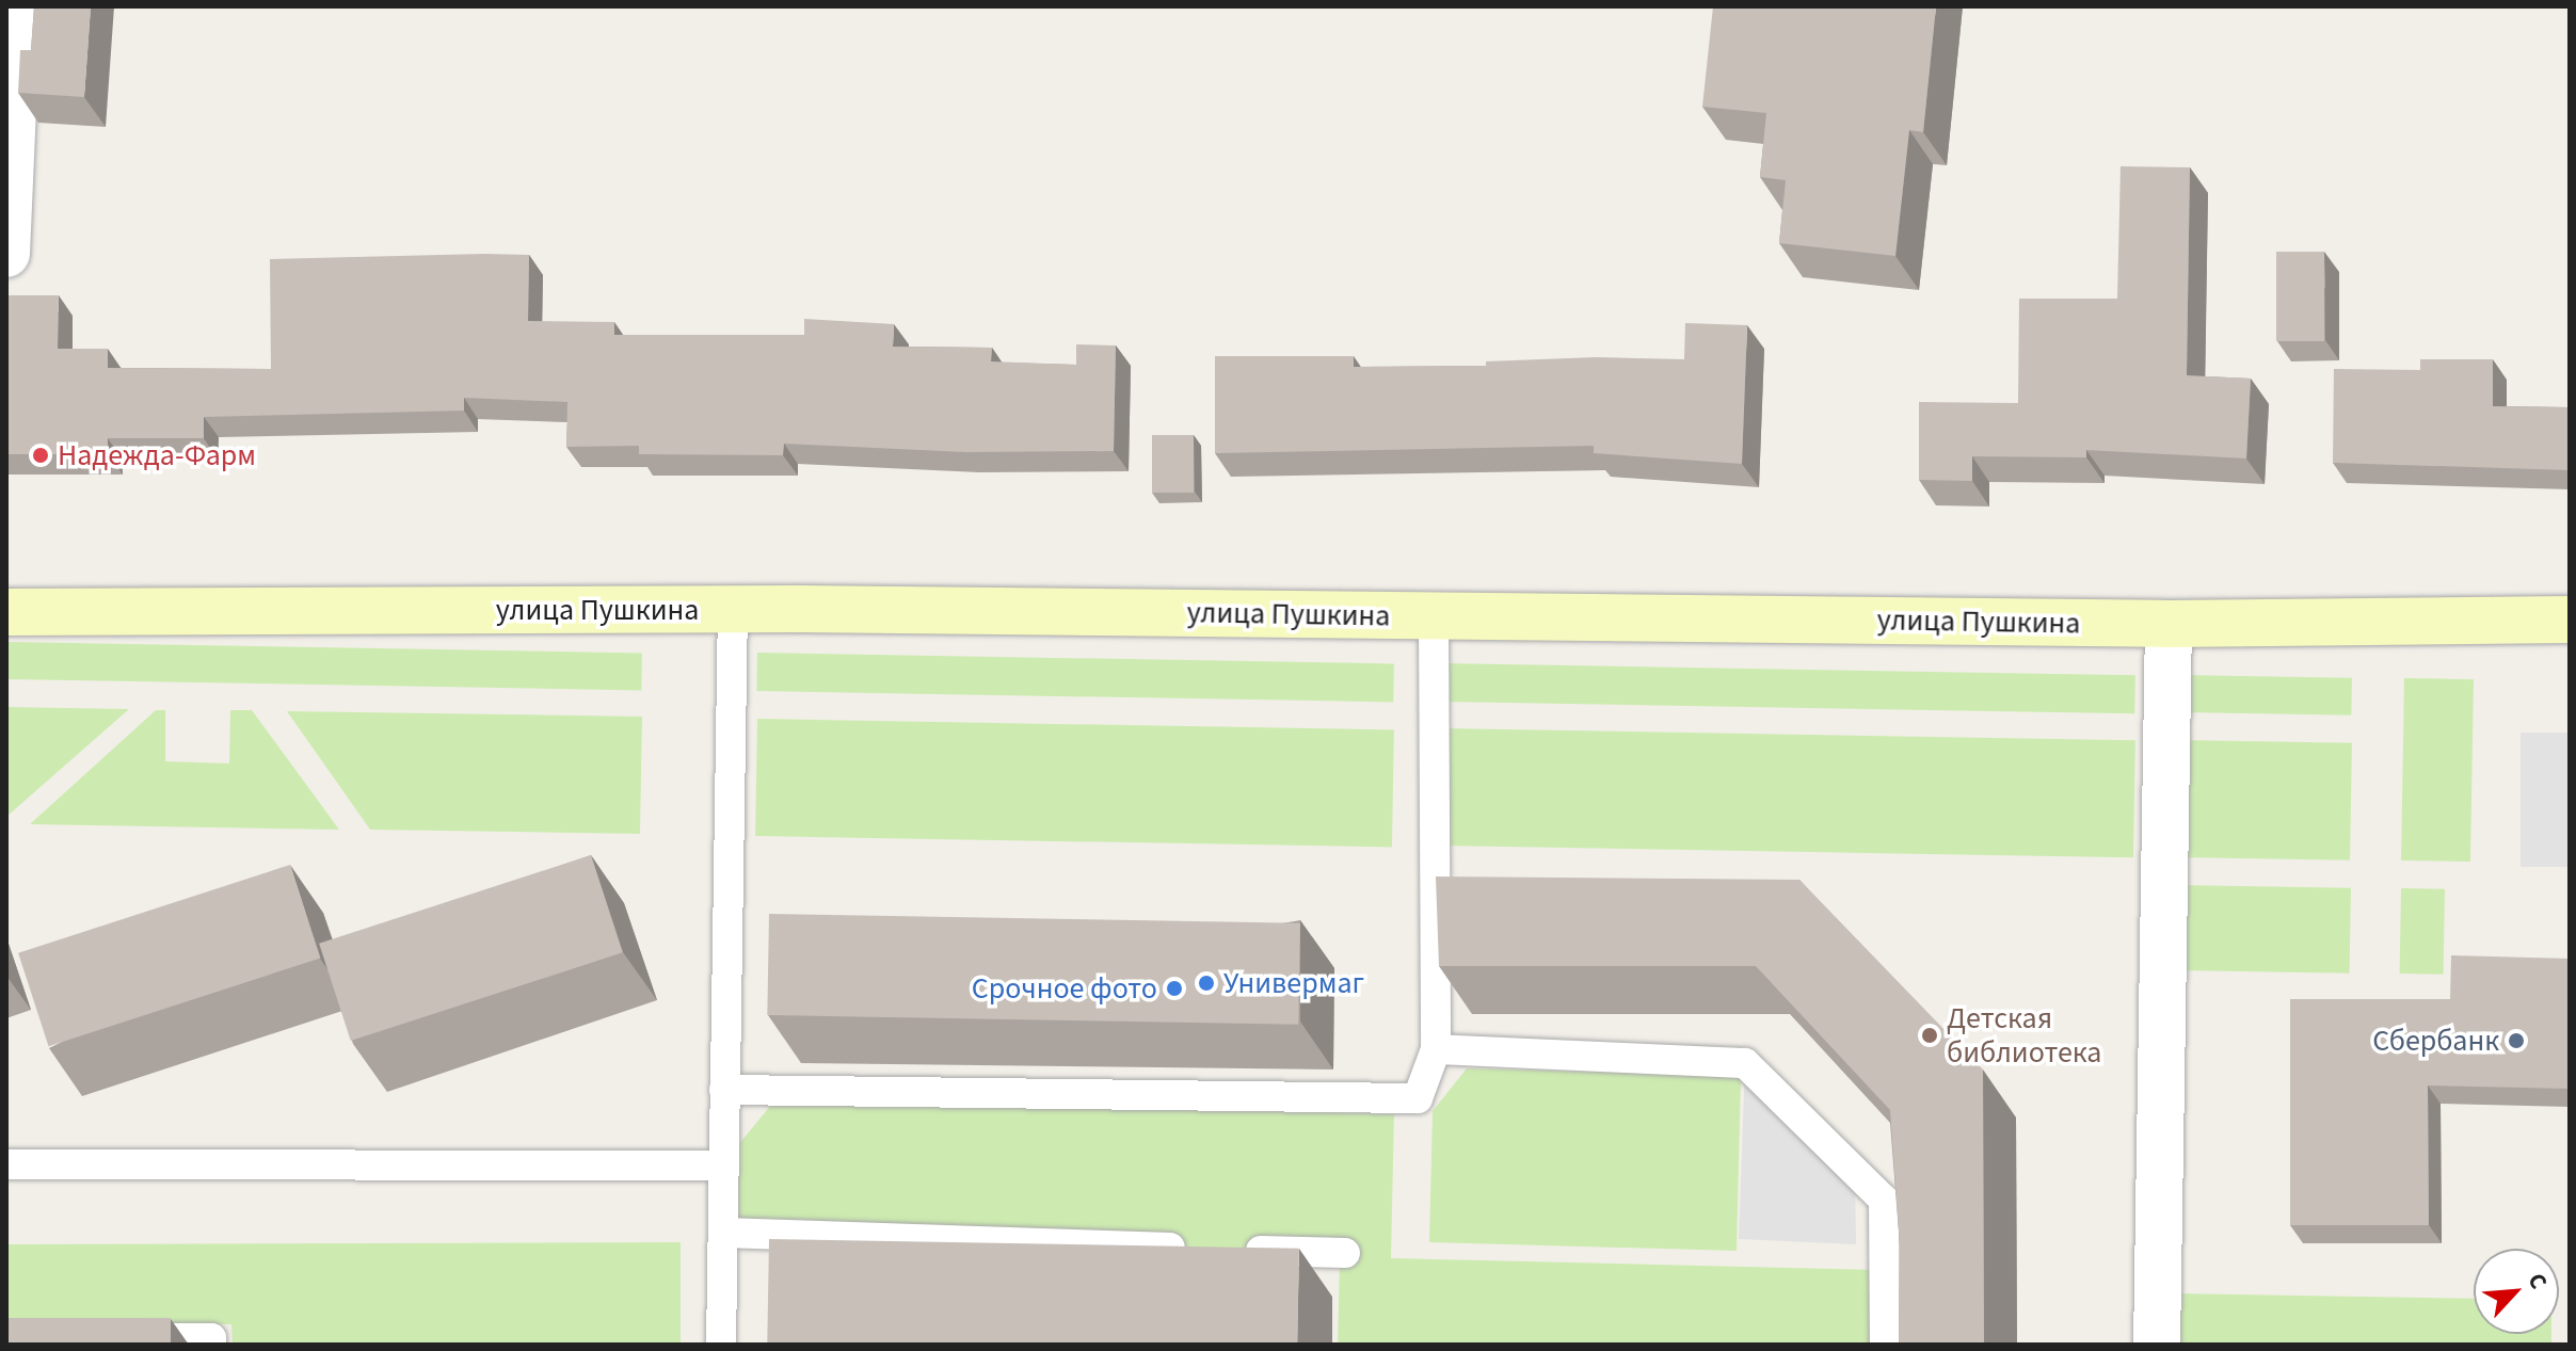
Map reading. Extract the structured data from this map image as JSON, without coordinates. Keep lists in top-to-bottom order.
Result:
{
  "streets": {
    "main road": ["улица Пушкина"]
  },
  "places": [
    "Надежда-Фарм",
    "Универмаг",
    "Срочное фото",
    "Детская библиотека",
    "Сбербанк"
  ],
  "north": "top right"
}
